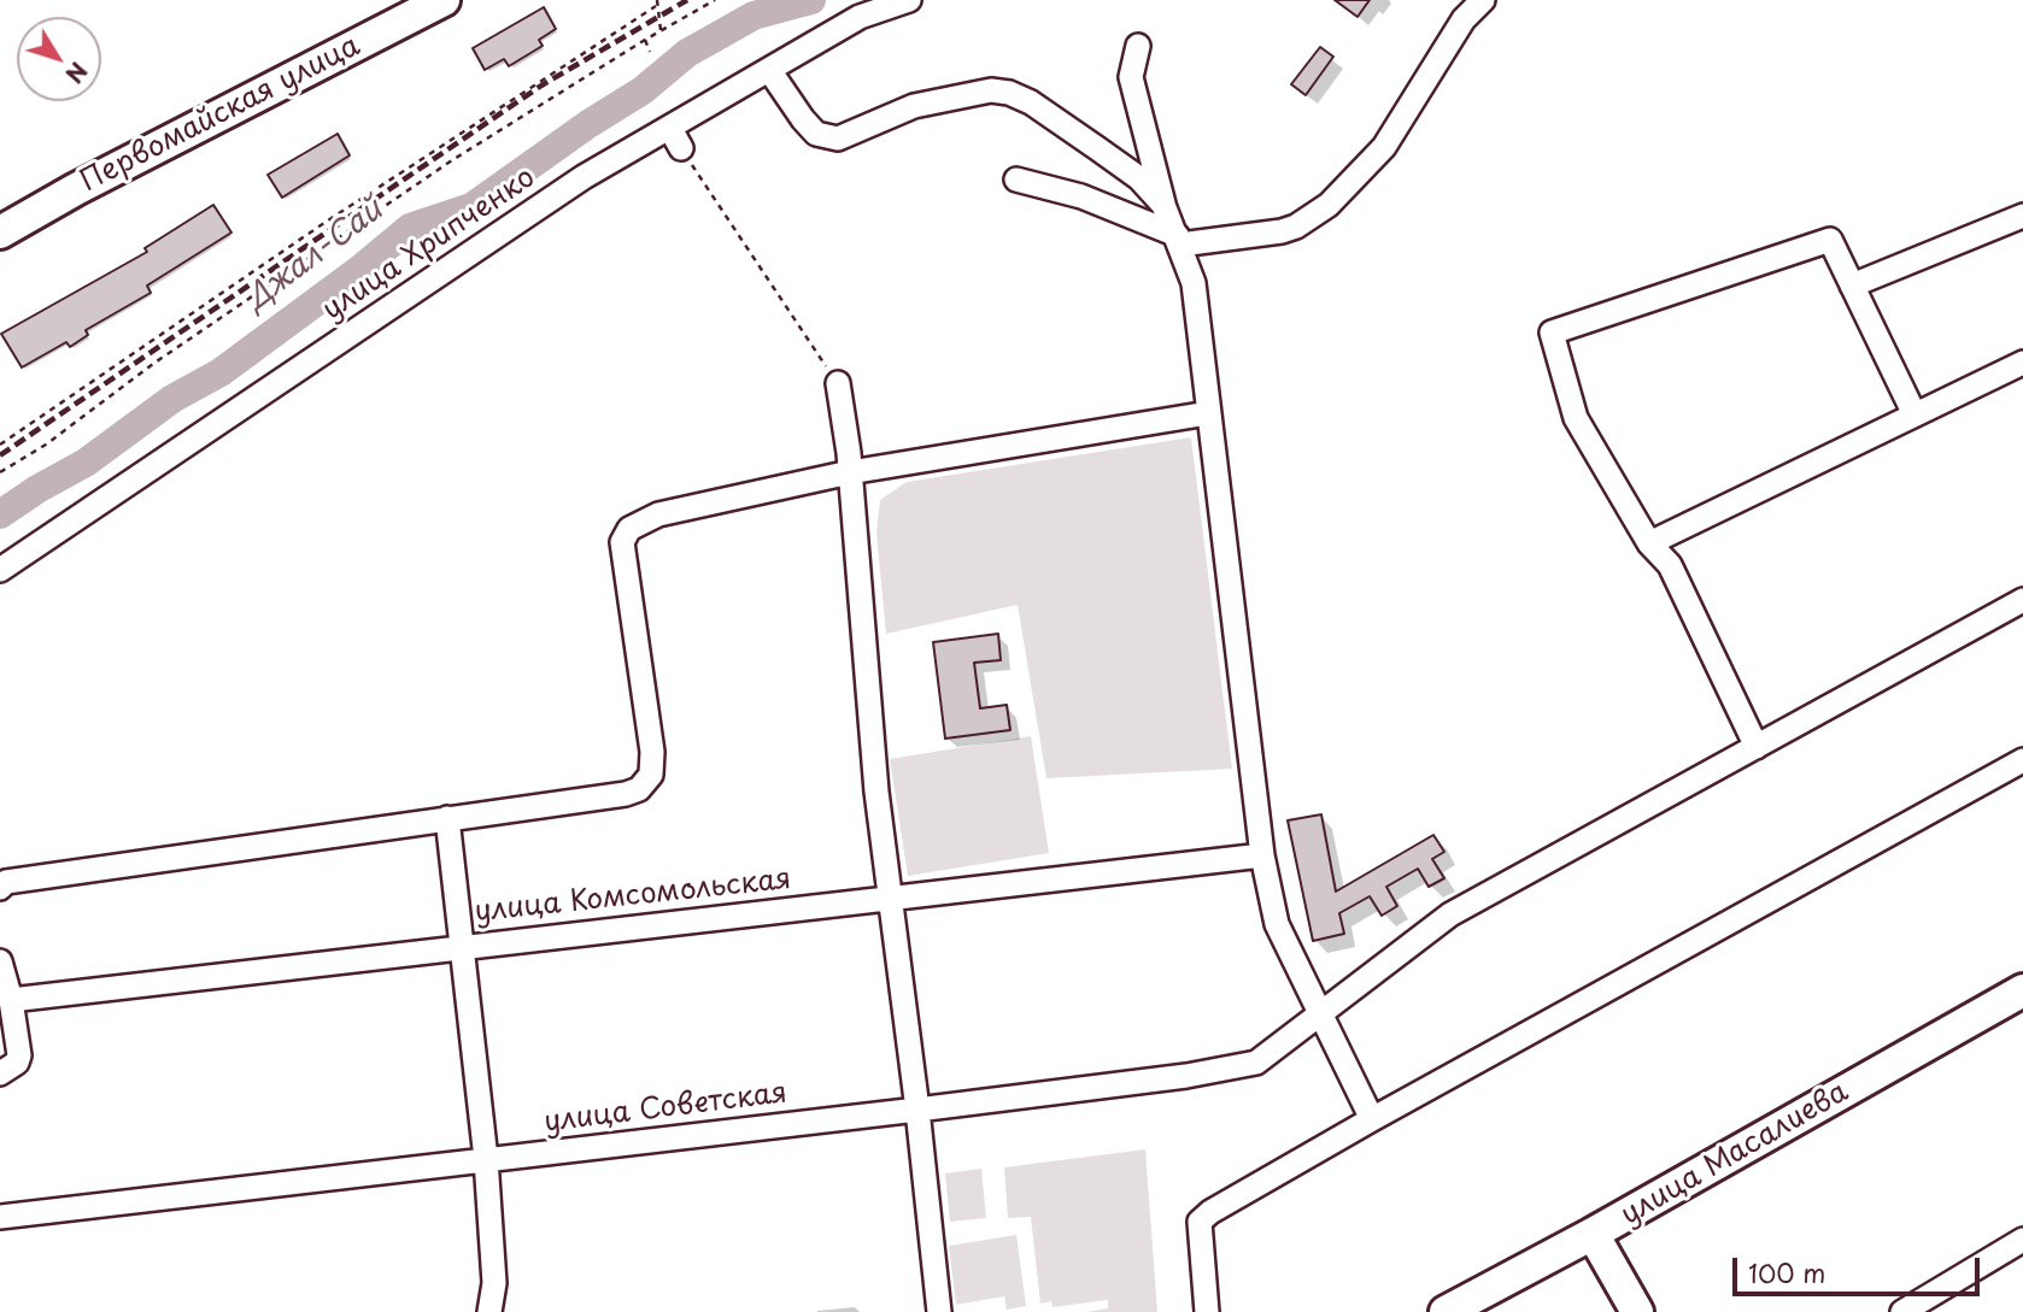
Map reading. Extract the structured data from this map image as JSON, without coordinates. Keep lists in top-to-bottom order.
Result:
{
  "streets": {
    "main road": ["Первомайская улица", "улица Масалиева"],
    "street": ["улица Хрипченко", "улица Комсомольская", "улица Советская"]
  },
  "water": ["Джал-Сай"],
  "scale_bar": "100 m",
  "north": "bottom right"
}
